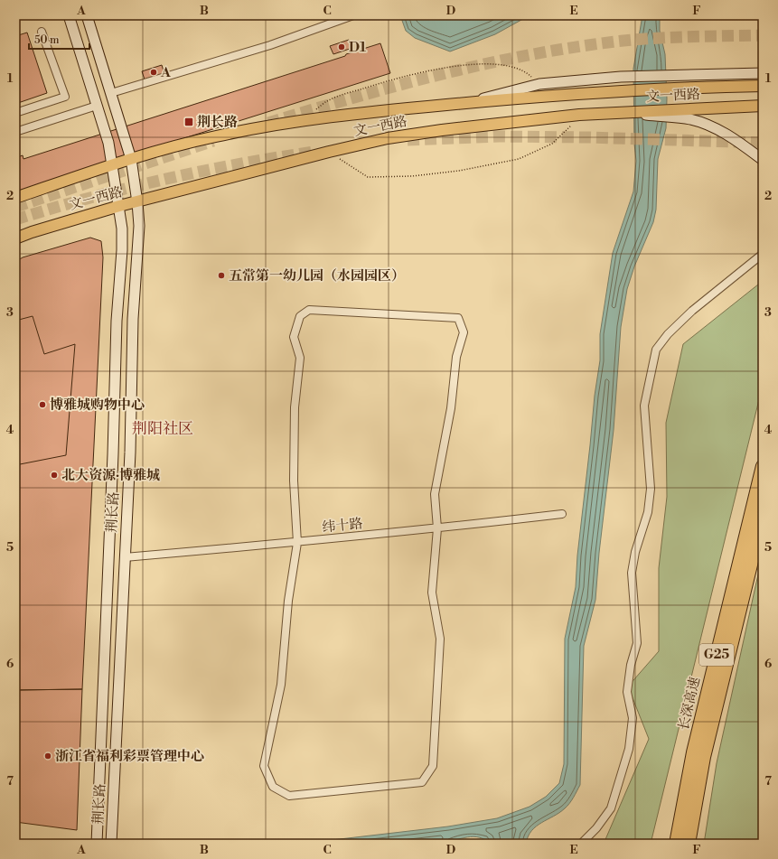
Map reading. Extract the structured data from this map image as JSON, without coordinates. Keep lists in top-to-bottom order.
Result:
{
  "streets": {
    "highway": ["G25", "长深高速"],
    "main road": ["文一西路", "荆长路"],
    "street": ["纬十路"]
  },
  "crossings": [
    ["文一西路", "荆长路"],
    ["荆长路", "纬十路"]
  ],
  "districts": ["荆阳社区"],
  "places": {
    "other": [
      "D1",
      "A",
      "五常第一幼儿园（水园园区）",
      "博雅城购物中心",
      "北大资源·博雅城",
      "浙江省福利彩票管理中心"
    ],
    "transit": ["荆长路"]
  },
  "scale_bar": "50 m",
  "grid": {
    "columns": [
      "A",
      "B",
      "C",
      "D",
      "E",
      "F"
    ],
    "rows": [
      "1",
      "2",
      "3",
      "4",
      "5",
      "6",
      "7"
    ]
  }
}
